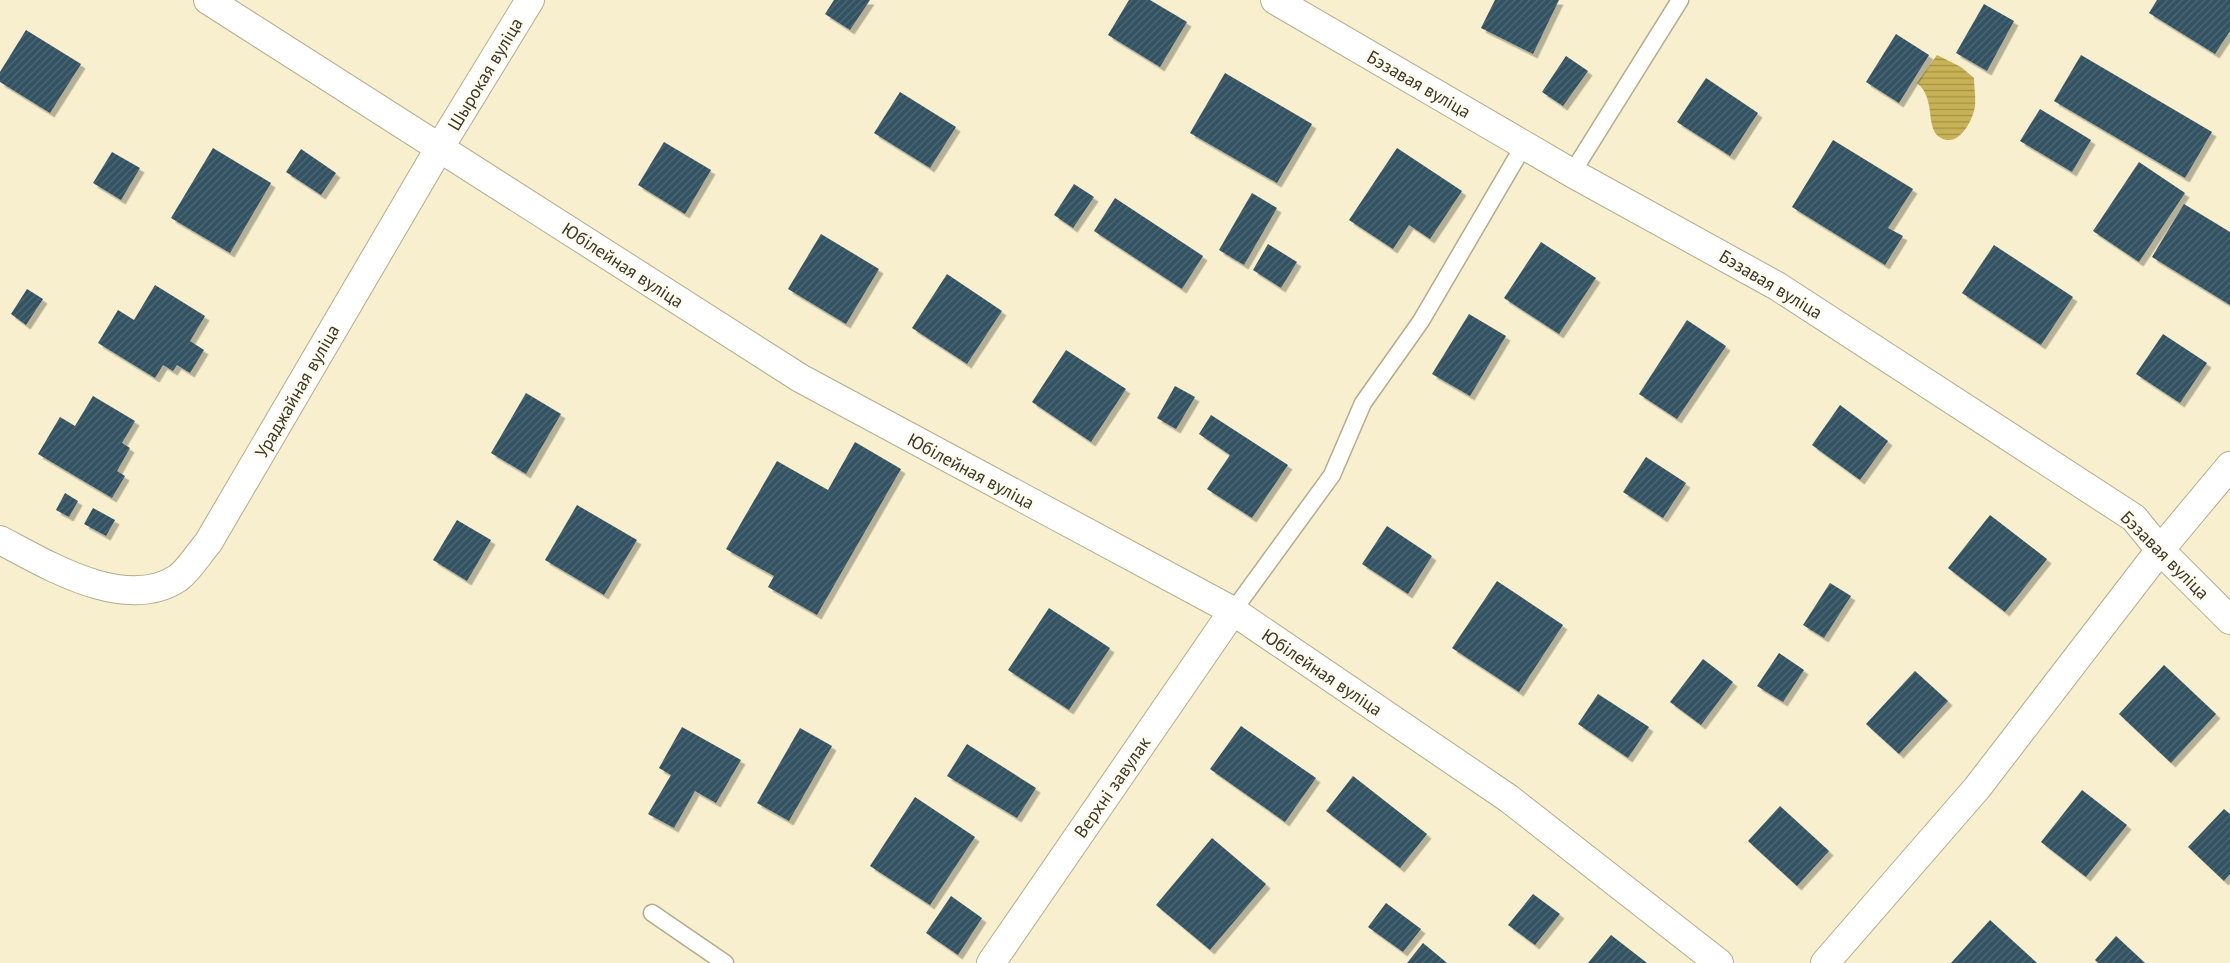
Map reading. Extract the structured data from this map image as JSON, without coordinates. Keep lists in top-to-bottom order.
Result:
{
  "streets": {
    "street": [
      "Шырокая вуліца",
      "Бэзавая вуліца",
      "Юбілейная вуліца",
      "Ураджайная вуліца",
      "Верхні завулак"
    ]
  },
  "crossings": [
    ["Шырокая вуліца", "Юбілейная вуліца"],
    ["Шырокая вуліца", "Ураджайная вуліца"],
    ["Юбілейная вуліца", "Ураджайная вуліца"],
    ["Юбілейная вуліца", "Верхні завулак"]
  ]
}
